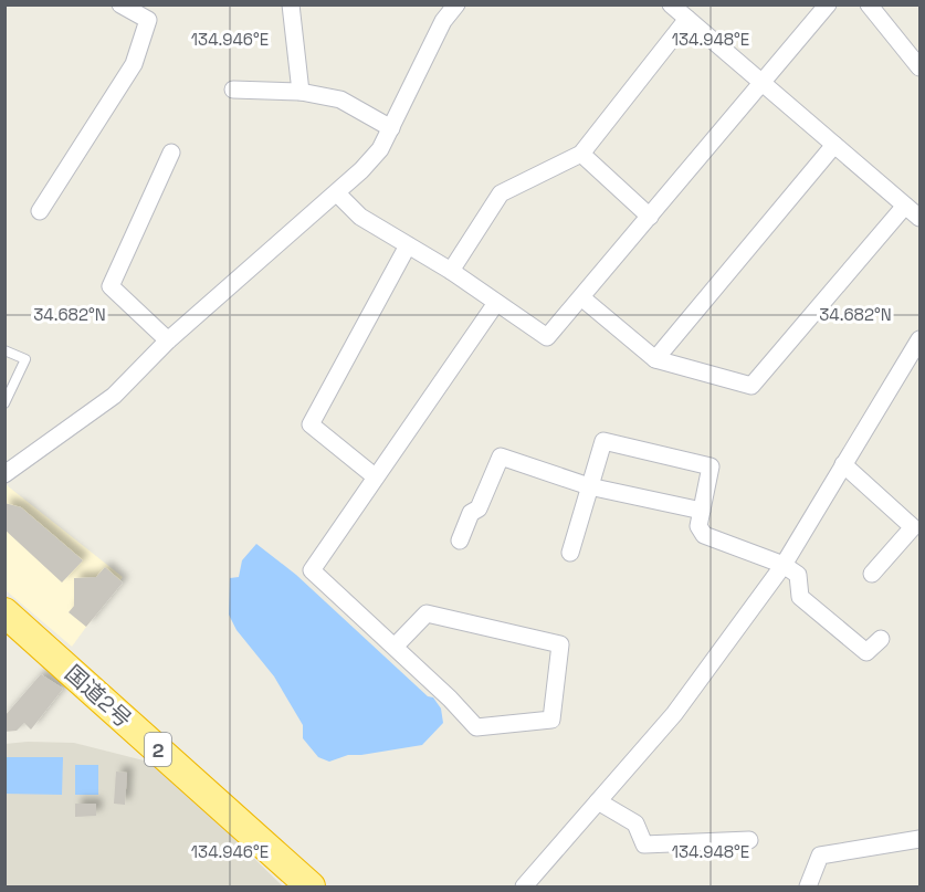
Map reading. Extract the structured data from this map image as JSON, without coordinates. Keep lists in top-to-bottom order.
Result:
{
  "streets": {
    "highway": ["国道2号", "2"]
  },
  "coordinates": ["134.946°E", "134.948°E", "34.682°N"]
}
